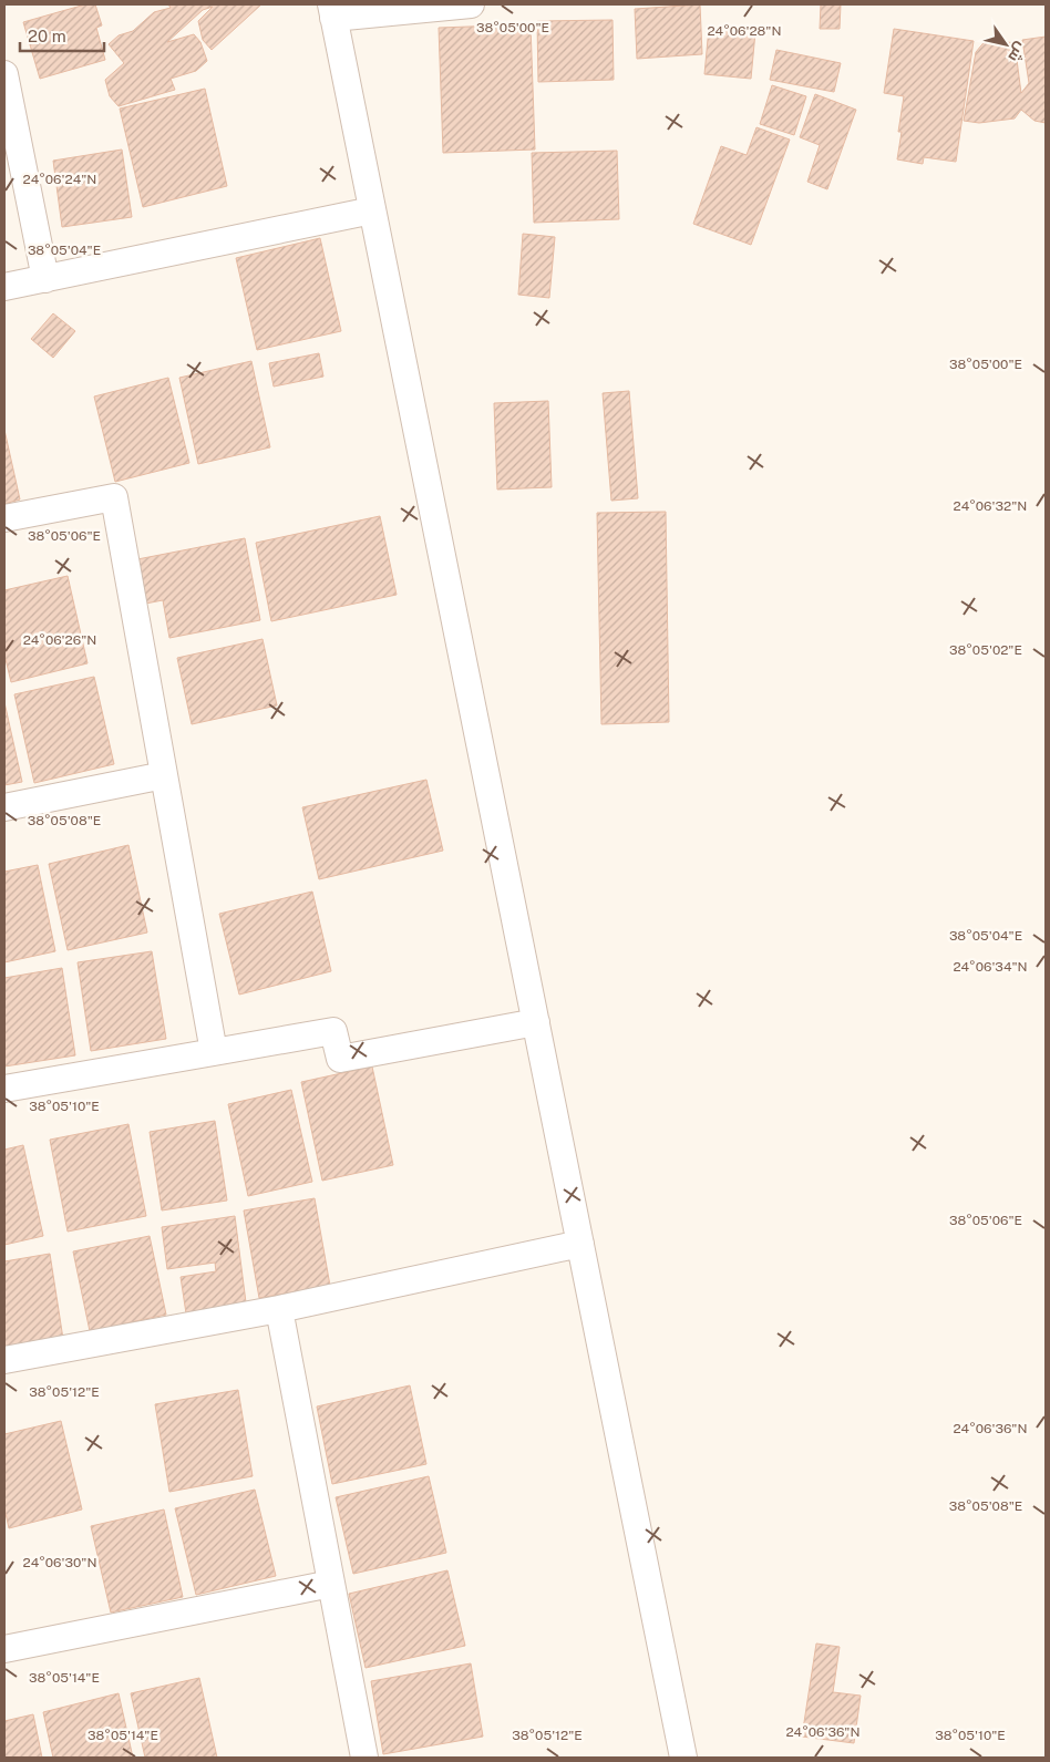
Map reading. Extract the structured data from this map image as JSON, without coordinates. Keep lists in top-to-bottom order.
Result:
{
  "scale_bar": "20 m",
  "north": "bottom right",
  "coordinates": [
    "38°05'00\"E",
    "24°06'28\"N",
    "24°06'24\"N",
    "38°05'04\"E",
    "24°06'32\"N",
    "38°05'06\"E",
    "24°06'26\"N",
    "38°05'02\"E",
    "38°05'08\"E",
    "24°06'34\"N",
    "38°05'10\"E",
    "38°05'12\"E",
    "24°06'36\"N",
    "24°06'30\"N",
    "38°05'14\"E"
  ]
}
